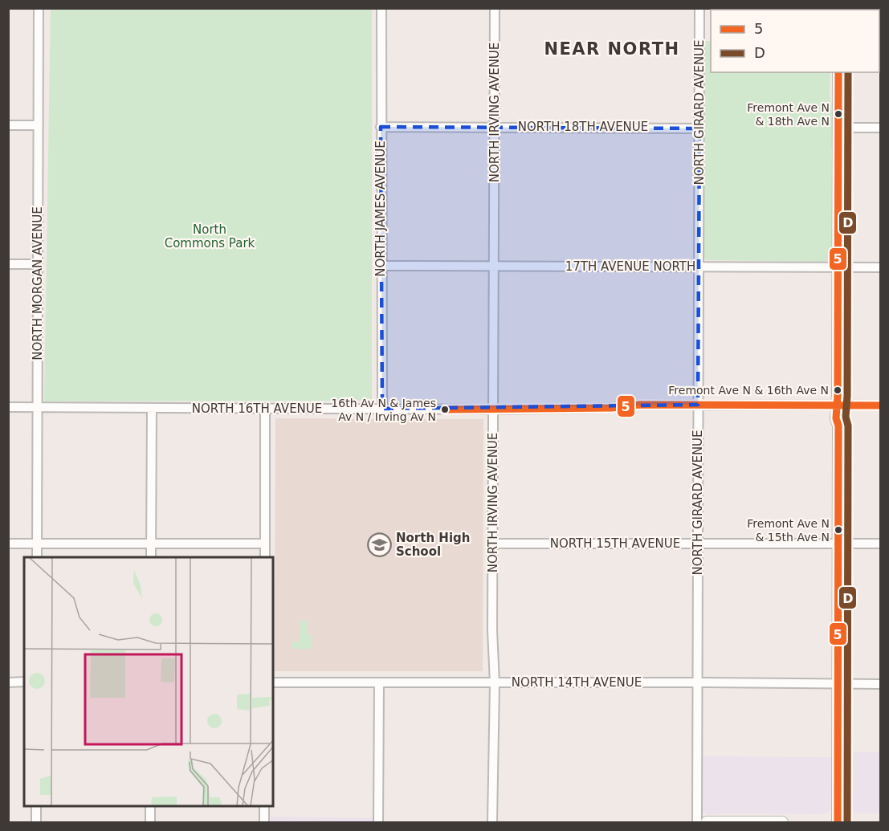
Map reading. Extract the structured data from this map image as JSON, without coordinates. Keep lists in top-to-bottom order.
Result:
{
  "streets": {
    "street": [
      "NORTH IRVING AVENUE",
      "NORTH GIRARD AVENUE",
      "NORTH 18TH AVENUE",
      "NORTH JAMES AVENUE",
      "17TH AVENUE NORTH",
      "NORTH MORGAN AVENUE",
      "NORTH 16TH AVENUE",
      "NORTH 15TH AVENUE",
      "NORTH 14TH AVENUE"
    ]
  },
  "crossings": [
    ["NORTH IRVING AVENUE", "NORTH 18TH AVENUE"],
    ["NORTH IRVING AVENUE", "17TH AVENUE NORTH"],
    ["NORTH IRVING AVENUE", "NORTH 16TH AVENUE"],
    ["NORTH IRVING AVENUE", "NORTH 15TH AVENUE"],
    ["NORTH IRVING AVENUE", "NORTH 14TH AVENUE"],
    ["NORTH GIRARD AVENUE", "NORTH 18TH AVENUE"],
    ["NORTH GIRARD AVENUE", "17TH AVENUE NORTH"],
    ["NORTH GIRARD AVENUE", "NORTH 16TH AVENUE"],
    ["NORTH GIRARD AVENUE", "NORTH 15TH AVENUE"],
    ["NORTH GIRARD AVENUE", "NORTH 14TH AVENUE"],
    ["NORTH 18TH AVENUE", "NORTH JAMES AVENUE"],
    ["NORTH JAMES AVENUE", "17TH AVENUE NORTH"],
    ["NORTH JAMES AVENUE", "NORTH 16TH AVENUE"],
    ["NORTH MORGAN AVENUE", "NORTH 16TH AVENUE"]
  ],
  "districts": ["NEAR NORTH"],
  "parks": ["North Commons Park"],
  "places": {
    "other": [
      "Fremont Ave N & 18th Ave N",
      "Fremont Ave N & 16th Ave N",
      "16th Av N & James Av N / Irving Av N",
      "Fremont Ave N & 15th Ave N"
    ],
    "school or university": ["North High School"]
  },
  "lines": ["transit line 5", "transit line D"],
  "legend": ["5", "D"]
}
